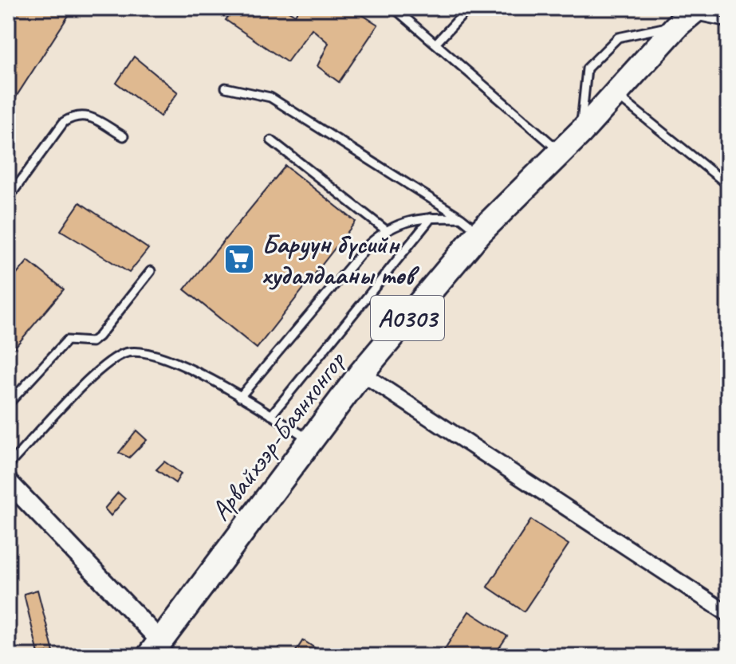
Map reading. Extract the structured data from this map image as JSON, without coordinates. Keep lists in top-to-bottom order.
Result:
{
  "streets": {
    "highway": ["A0303", "Арвайхээр-Баянхонгор"]
  },
  "places": {
    "supermarket": ["Баруун бүсийн худалдааны төв"]
  }
}
